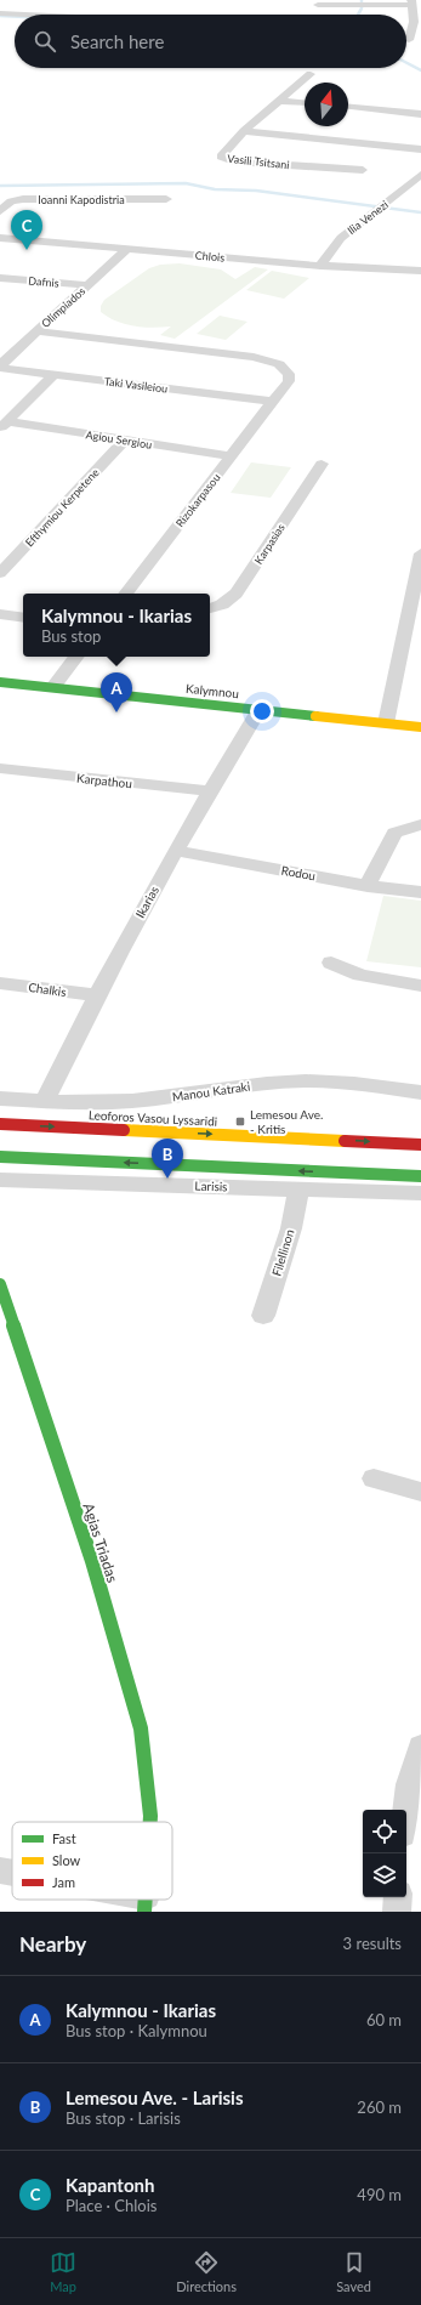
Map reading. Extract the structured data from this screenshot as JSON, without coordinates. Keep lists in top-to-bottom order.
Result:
{
  "streets": {
    "street": [
      "Vasili Tsitsani",
      "Ioanni Kapodistria",
      "Ilia Venezi",
      "Chlois",
      "Dafnis",
      "Olimpiados",
      "Taki Vasileiou",
      "Agiou Sergiou",
      "Rizokarpasou",
      "Efthymiou Kerpetene",
      "Karpasias",
      "Kalymnou",
      "Karpathou",
      "Rodou",
      "Ikarias",
      "Chalkis",
      "Manou Katraki",
      "Leoforos Vasou Lyssaridi",
      "Larisis",
      "Filellinon",
      "Agias Triadas"
    ]
  },
  "crossings": [
    ["Ilia Venezi", "Chlois"],
    ["Chlois", "Olimpiados"],
    ["Dafnis", "Olimpiados"],
    ["Olimpiados", "Taki Vasileiou"],
    ["Olimpiados", "Rizokarpasou"],
    ["Taki Vasileiou", "Rizokarpasou"],
    ["Agiou Sergiou", "Rizokarpasou"],
    ["Agiou Sergiou", "Efthymiou Kerpetene"],
    ["Kalymnou", "Ikarias"],
    ["Karpathou", "Ikarias"],
    ["Rodou", "Ikarias"],
    ["Ikarias", "Chalkis"],
    ["Ikarias", "Manou Katraki"],
    ["Larisis", "Filellinon"]
  ],
  "places": {
    "transit": ["Lemesou Ave. - Kritis"]
  },
  "legend": ["Fast", "Slow", "Jam"],
  "north": "top",
  "page": {
    "search": "Search here",
    "pins": ["C", "A", "B"],
    "popup": ["Kalymnou - Ikarias", "Bus stop"],
    "heading": ["Nearby", "3 results"],
    "list": [
      {
        "mark": "A",
        "name": "Kalymnou - Ikarias",
        "note": "Bus stop · Kalymnou",
        "value": "60 m"
      },
      {
        "mark": "B",
        "name": "Lemesou Ave. - Larisis",
        "note": "Bus stop · Larisis",
        "value": "260 m"
      },
      {
        "mark": "C",
        "name": "Kapantonh",
        "note": "Place · Chlois",
        "value": "490 m"
      }
    ],
    "nav": ["Map", "Directions", "Saved"]
  }
}
